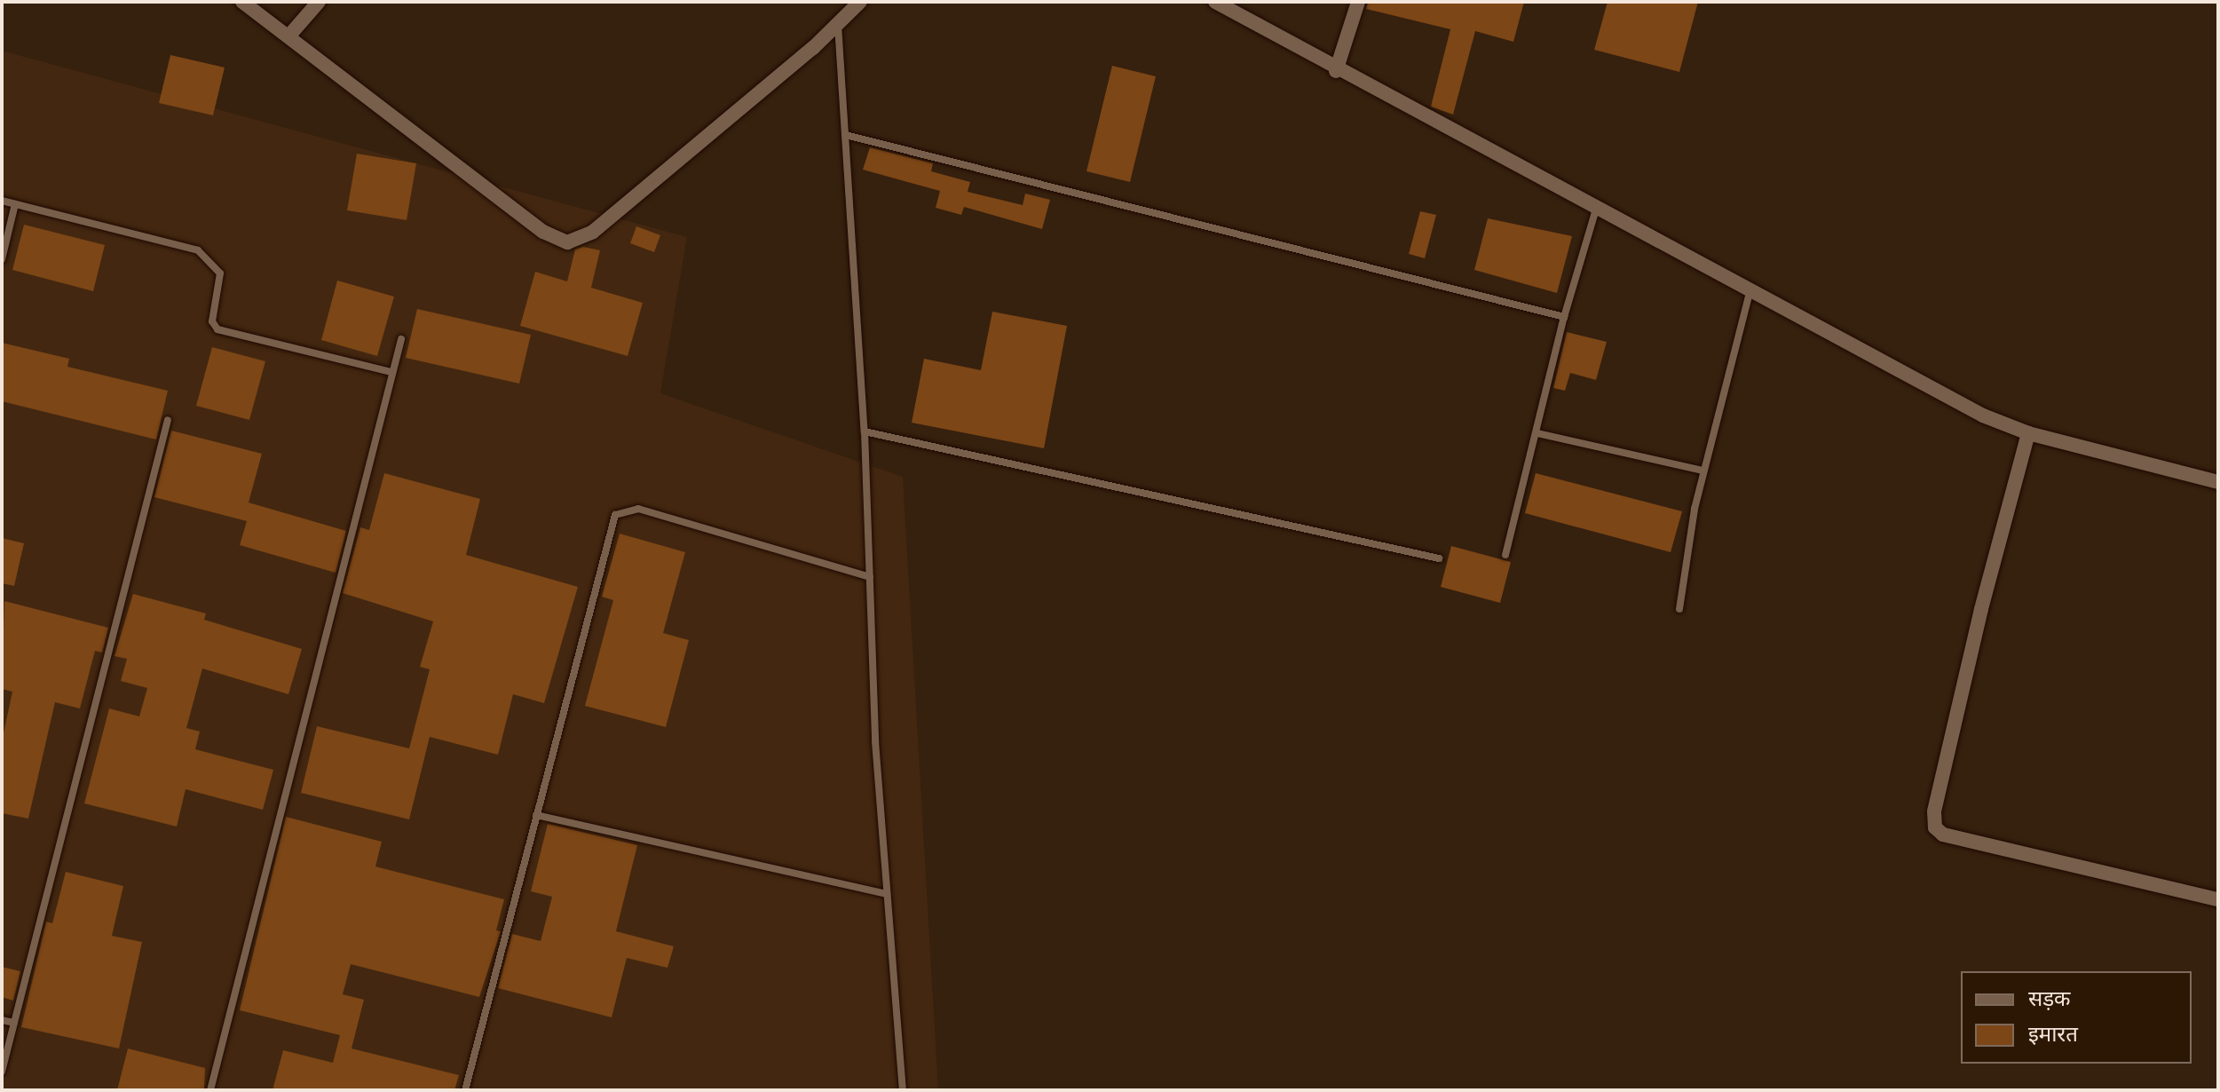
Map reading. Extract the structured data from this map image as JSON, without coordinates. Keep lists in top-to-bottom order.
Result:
{
  "legend": ["सड़क", "इमारत"]
}
